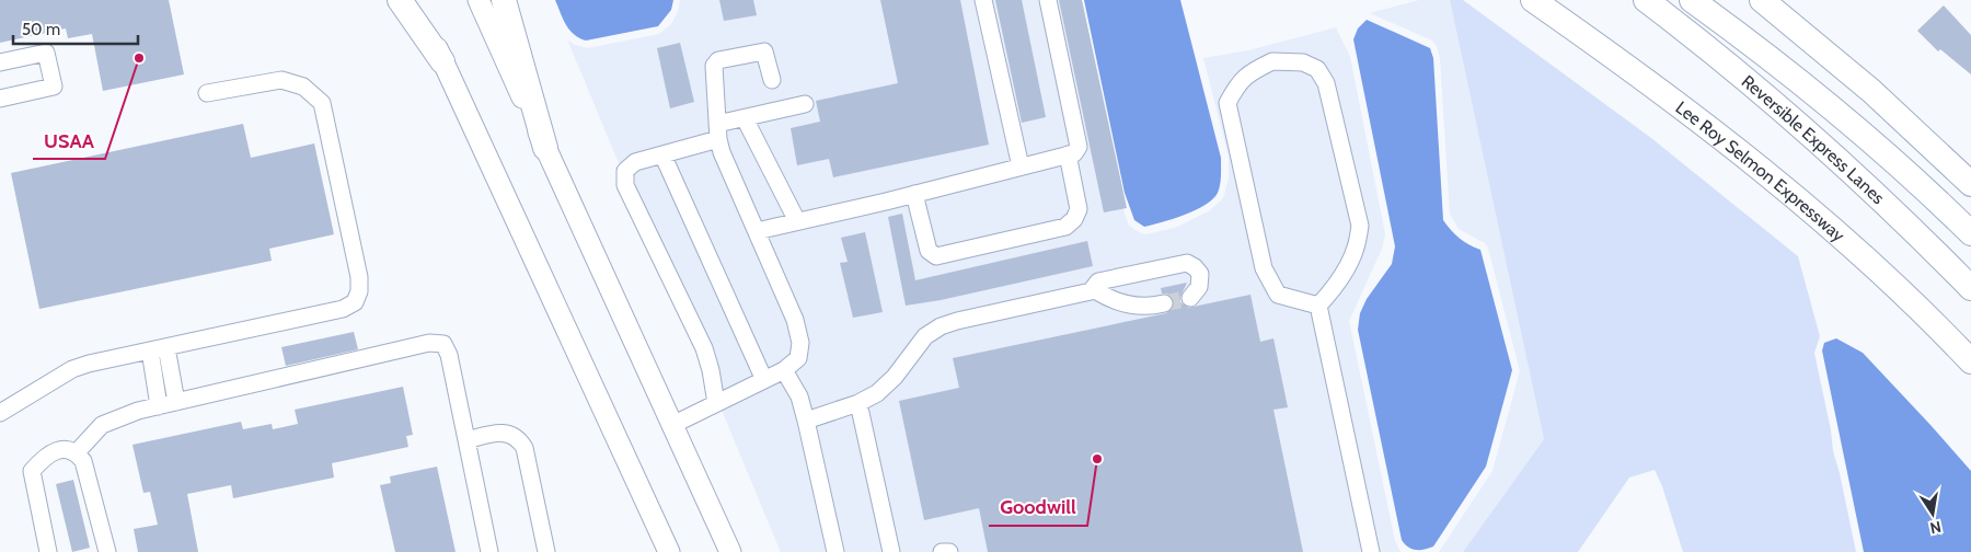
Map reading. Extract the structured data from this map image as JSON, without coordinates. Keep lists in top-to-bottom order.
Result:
{
  "streets": {
    "highway": ["Reversible Express Lanes", "Lee Roy Selmon Expressway"]
  },
  "places": ["USAA", "Goodwill"],
  "scale_bar": "50 m",
  "north": "bottom"
}
